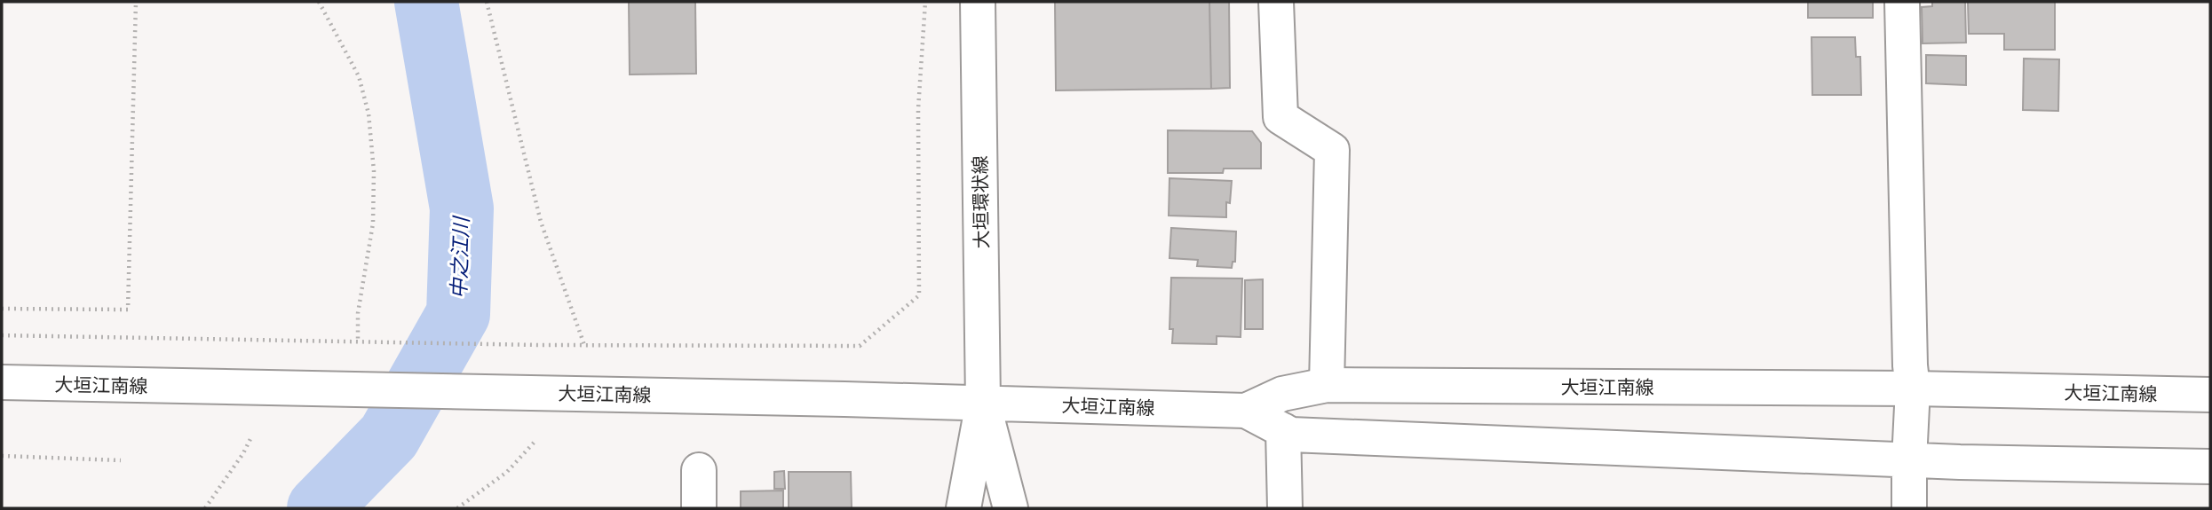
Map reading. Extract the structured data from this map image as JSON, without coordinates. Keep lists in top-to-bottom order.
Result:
{
  "streets": {
    "main road": ["大垣環状線", "大垣江南線"]
  },
  "crossings": [
    ["大垣環状線", "大垣江南線"]
  ],
  "water": ["中之江川"]
}
